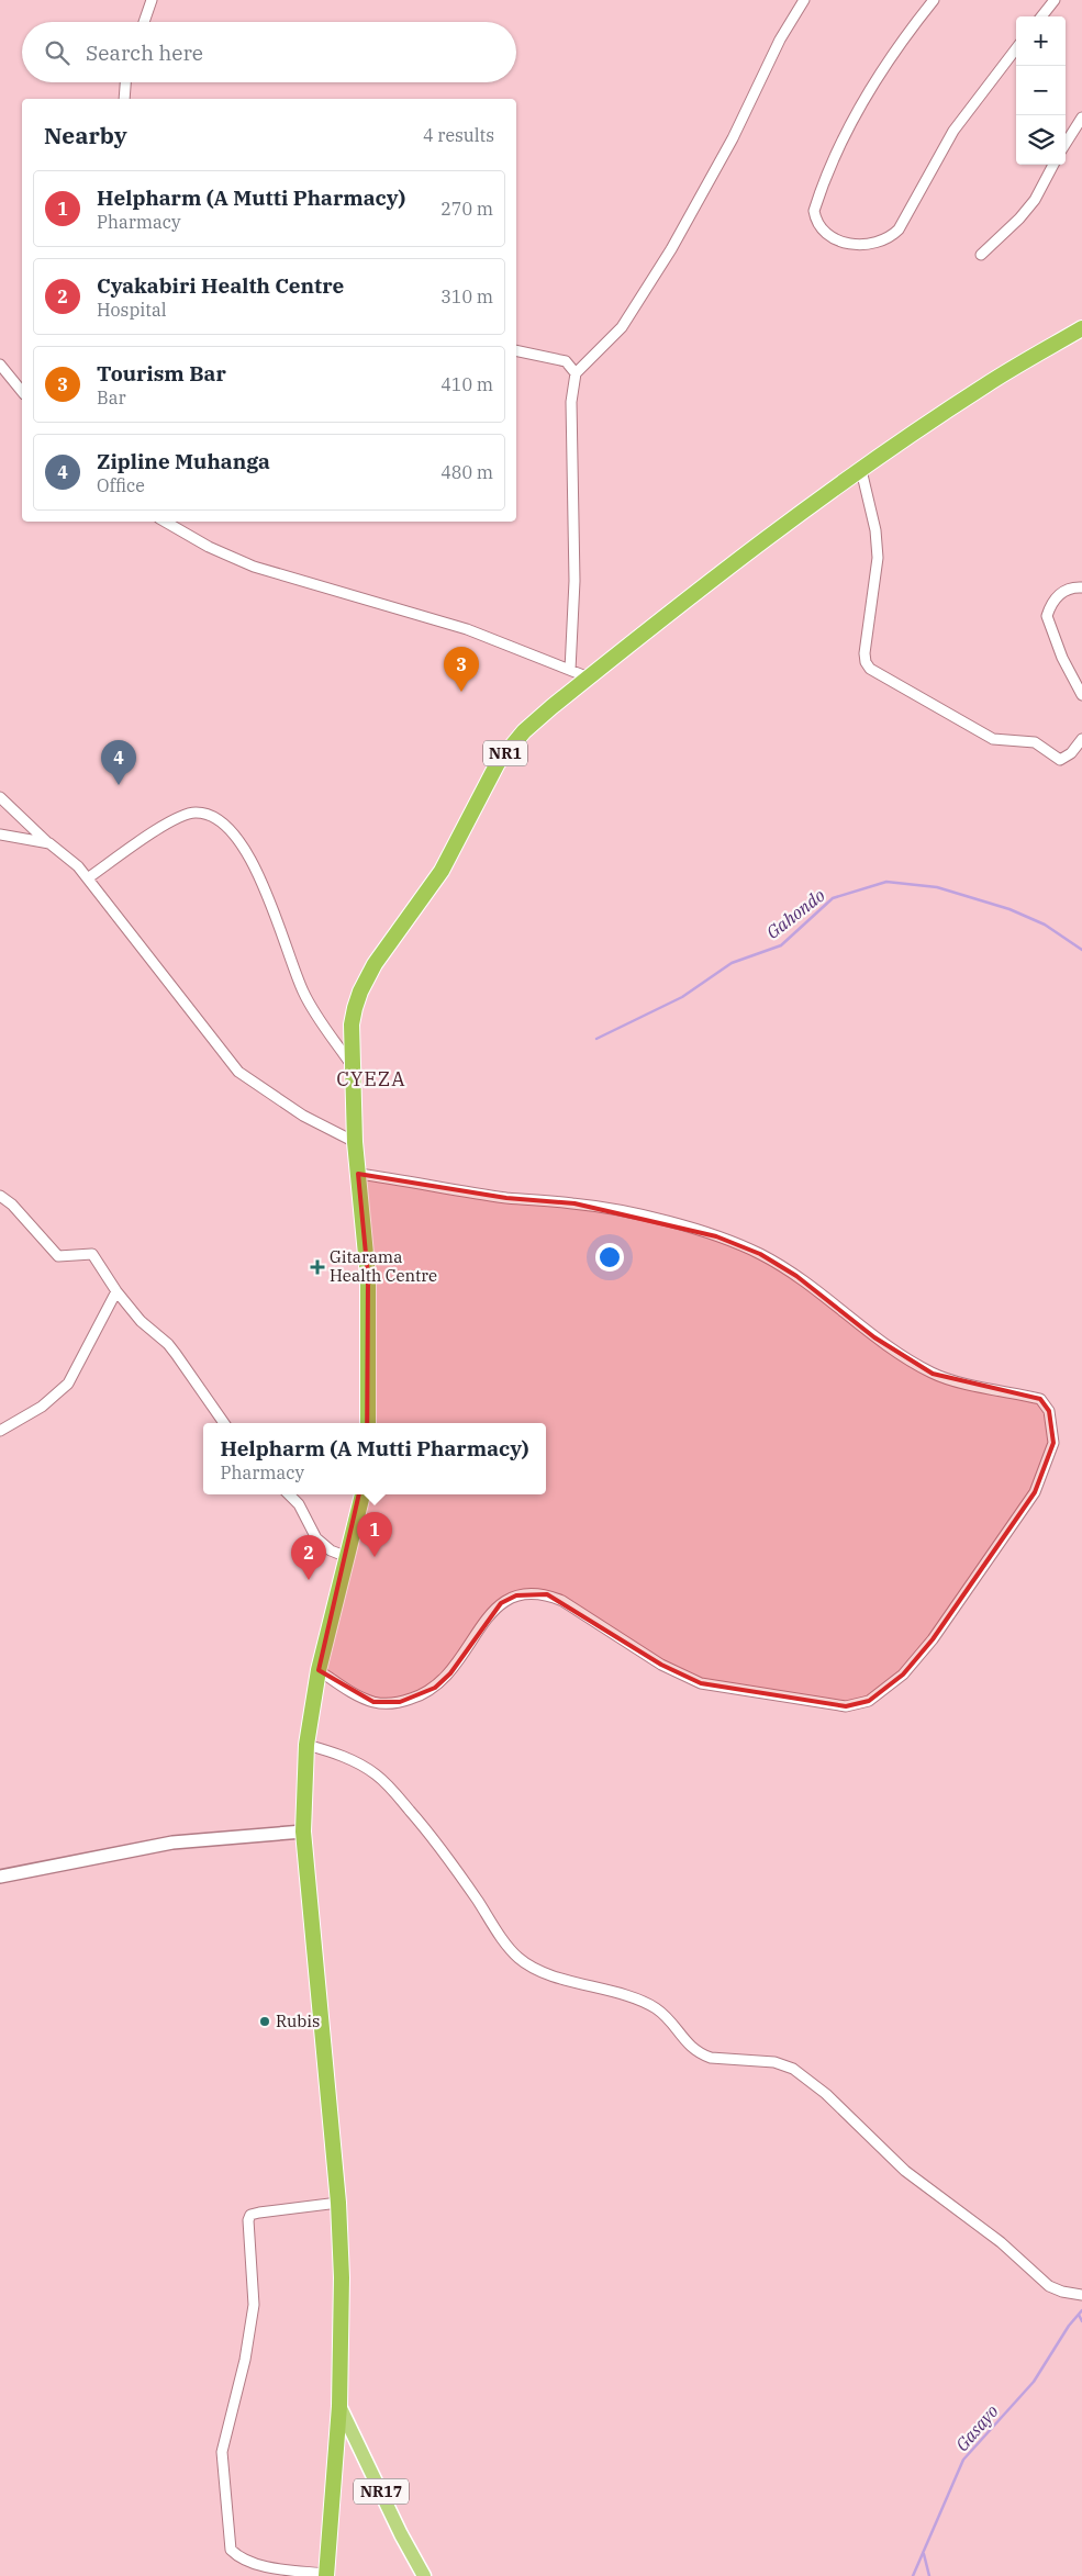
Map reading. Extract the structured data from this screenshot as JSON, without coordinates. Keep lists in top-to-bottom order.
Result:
{
  "streets": {
    "highway": ["NR1"],
    "main road": ["NR17"]
  },
  "districts": ["CYEZA"],
  "water": ["Gahondo", "Gasayo"],
  "places": {
    "health": ["Gitarama Health Centre"],
    "other": ["Rubis"]
  },
  "page": {
    "map_buttons": ["+", "−"],
    "search": "Search here",
    "heading": ["Nearby", "4 results"],
    "list": [
      {
        "mark": "1",
        "name": "Helpharm (A Mutti Pharmacy)",
        "note": "Pharmacy",
        "value": "270 m"
      },
      {
        "mark": "2",
        "name": "Cyakabiri Health Centre",
        "note": "Hospital",
        "value": "310 m"
      },
      {
        "mark": "3",
        "name": "Tourism Bar",
        "note": "Bar",
        "value": "410 m"
      },
      {
        "mark": "4",
        "name": "Zipline Muhanga",
        "note": "Office",
        "value": "480 m"
      }
    ],
    "pins": [
      "3",
      "4",
      "1",
      "2"
    ],
    "popup": ["Helpharm (A Mutti Pharmacy)", "Pharmacy"]
  }
}
